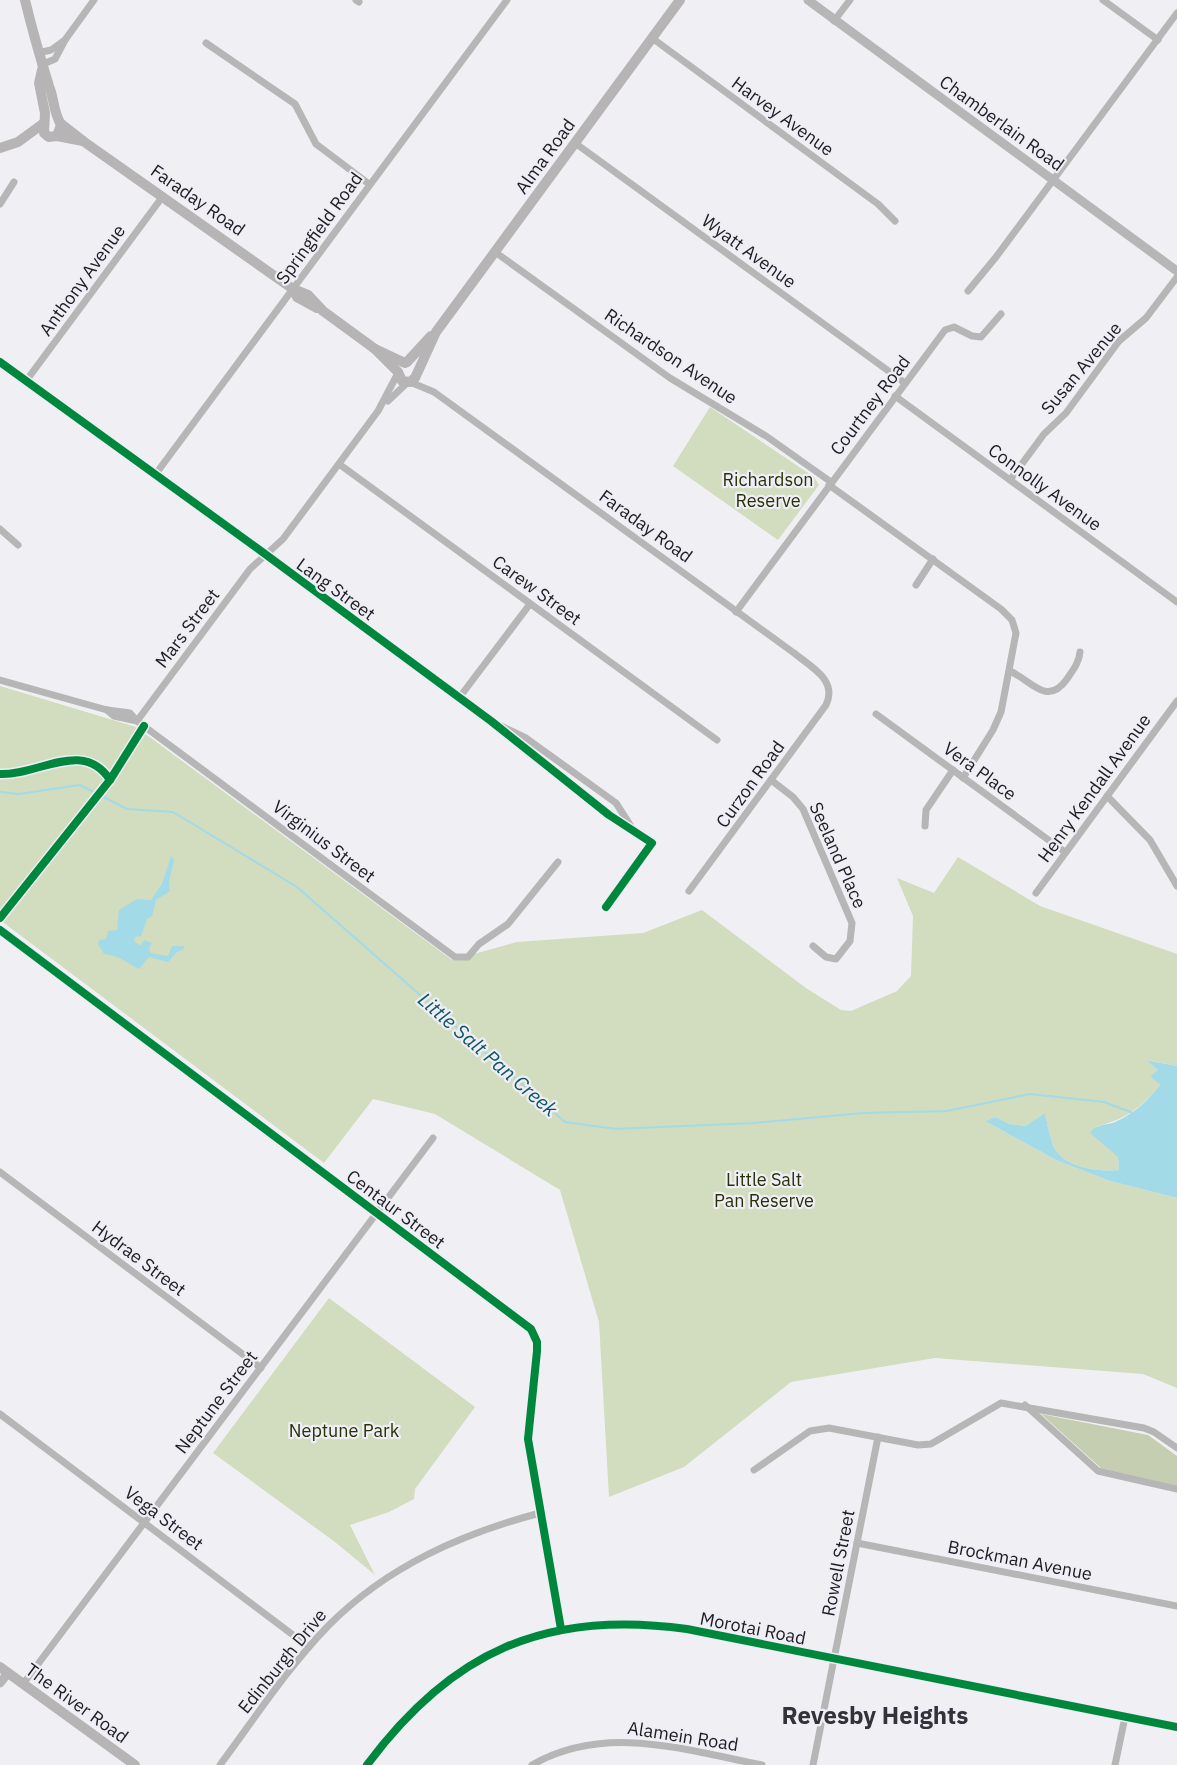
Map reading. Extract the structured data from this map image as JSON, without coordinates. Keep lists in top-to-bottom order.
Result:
{
  "streets": {
    "main road": ["Alma Road", "Faraday Road", "The River Road"],
    "street": [
      "Harvey Avenue",
      "Chamberlain Road",
      "Springfield Road",
      "Wyatt Avenue",
      "Anthony Avenue",
      "Richardson Avenue",
      "Susan Avenue",
      "Courtney Road",
      "Connolly Avenue",
      "Lang Street",
      "Carew Street",
      "Mars Street",
      "Vera Place",
      "Curzon Road",
      "Henry Kendall Avenue",
      "Virginius Street",
      "Seeland Place",
      "Centaur Street",
      "Hydrae Street",
      "Neptune Street",
      "Vega Street",
      "Brockman Avenue",
      "Rowell Street",
      "Morotai Road",
      "Edinburgh Drive",
      "Alamein Road"
    ]
  },
  "crossings": [
    ["Harvey Avenue", "Alma Road"],
    ["Alma Road", "Faraday Road"],
    ["Alma Road", "Wyatt Avenue"],
    ["Alma Road", "Richardson Avenue"],
    ["Alma Road", "Lang Street"],
    ["Alma Road", "Carew Street"],
    ["Alma Road", "Mars Street"],
    ["Faraday Road", "Springfield Road"],
    ["Faraday Road", "Anthony Avenue"],
    ["Faraday Road", "Courtney Road"],
    ["Faraday Road", "Curzon Road"],
    ["Springfield Road", "Lang Street"],
    ["Wyatt Avenue", "Courtney Road"],
    ["Anthony Avenue", "Lang Street"],
    ["Richardson Avenue", "Courtney Road"],
    ["Richardson Avenue", "Vera Place"],
    ["Susan Avenue", "Connolly Avenue"],
    ["Courtney Road", "Connolly Avenue"],
    ["Lang Street", "Mars Street"],
    ["Mars Street", "Virginius Street"],
    ["Vera Place", "Henry Kendall Avenue"],
    ["Curzon Road", "Seeland Place"],
    ["Centaur Street", "Neptune Street"],
    ["Centaur Street", "Morotai Road"],
    ["Centaur Street", "Edinburgh Drive"],
    ["Hydrae Street", "Neptune Street"],
    ["Neptune Street", "Vega Street"],
    ["Neptune Street", "The River Road"],
    ["Vega Street", "Edinburgh Drive"],
    ["Brockman Avenue", "Rowell Street"],
    ["Rowell Street", "Morotai Road"]
  ],
  "districts": ["Revesby Heights"],
  "water": ["Little Salt Pan Creek"],
  "parks": ["Richardson Reserve", "Little Salt Pan Reserve", "Neptune Park"]
}
